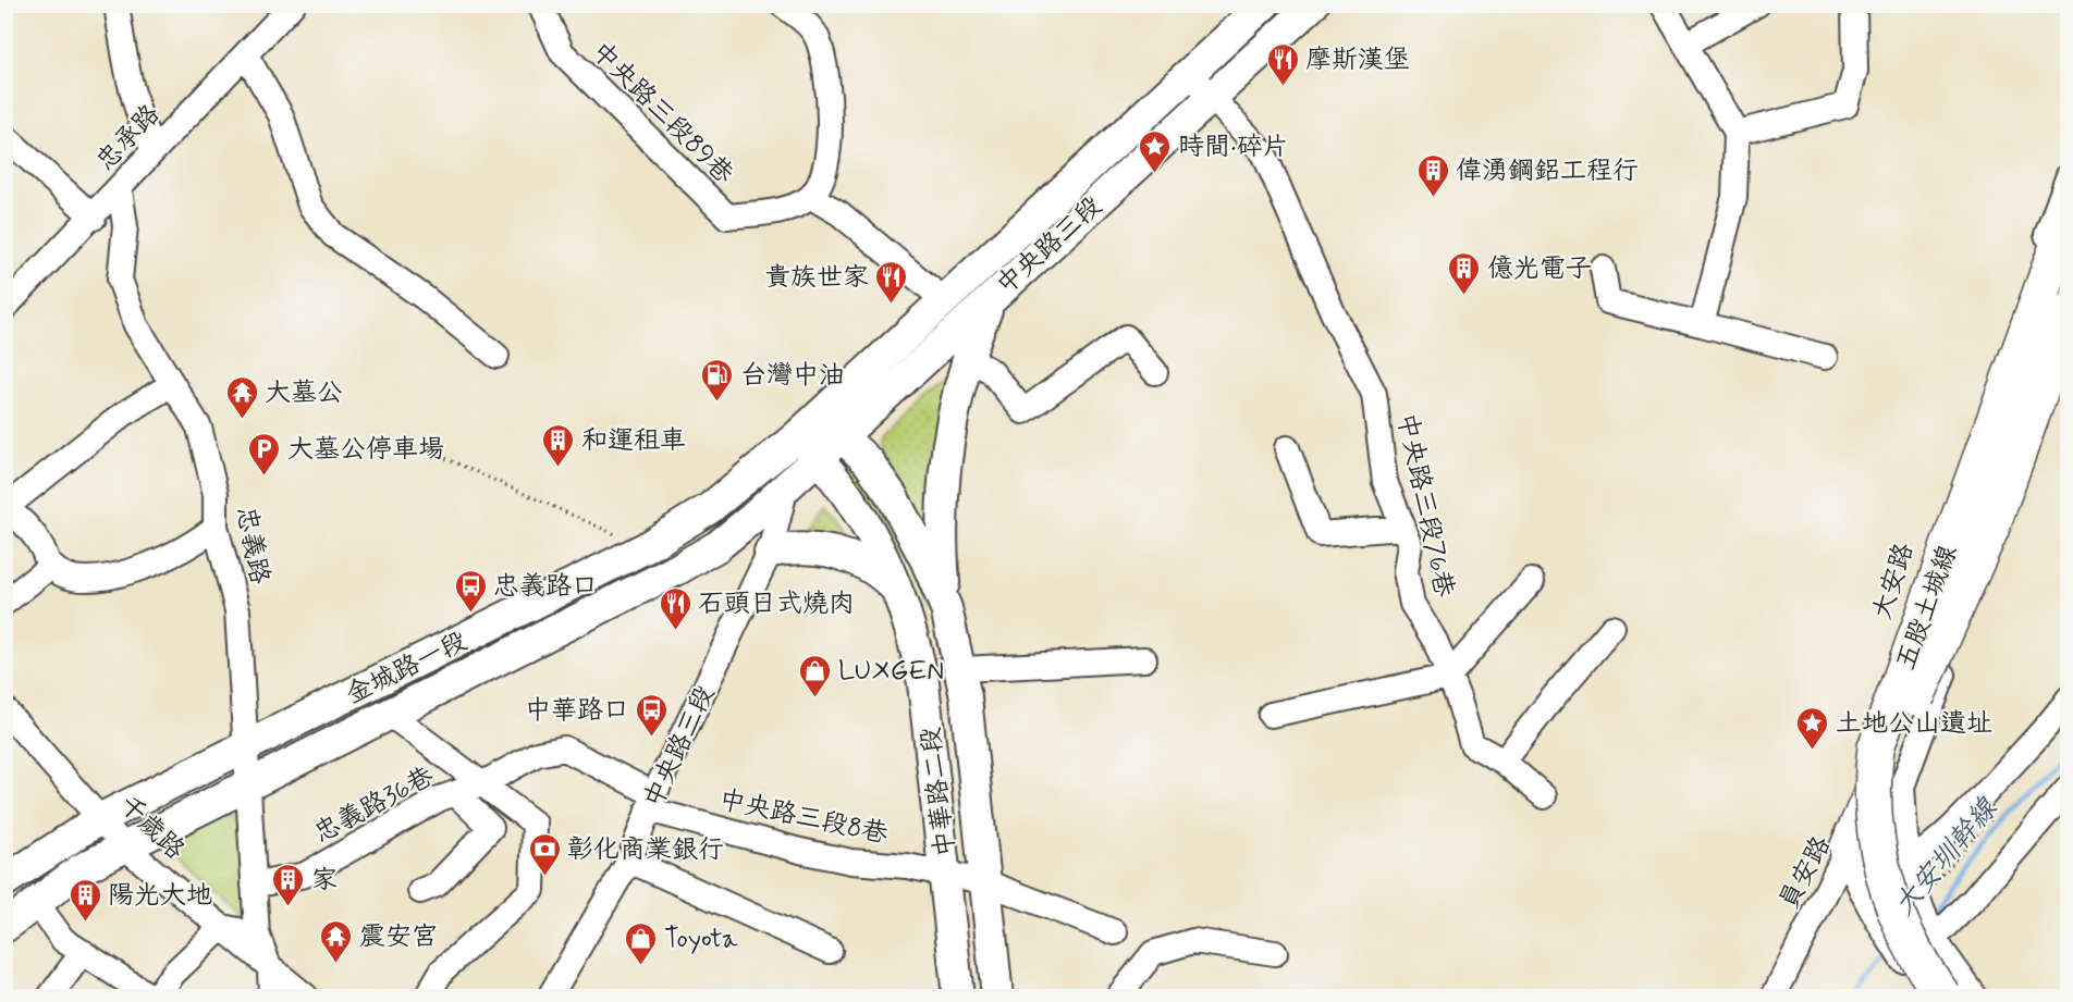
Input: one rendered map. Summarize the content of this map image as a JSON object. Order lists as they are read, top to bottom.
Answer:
{
  "streets": {
    "highway": ["五股土城線"],
    "main road": ["中央路三段", "金城路一段", "中華路二段"],
    "street": [
      "中央路三段89巷",
      "忠承路",
      "中央路三段76巷",
      "忠義路",
      "大安路",
      "忠義路36巷",
      "中央路三段8巷",
      "千歲路",
      "員安路"
    ]
  },
  "crossings": [
    ["忠承路", "忠義路"],
    ["中央路三段", "中央路三段76巷"],
    ["中央路三段", "金城路一段"],
    ["中央路三段", "中華路二段"],
    ["中央路三段", "忠義路36巷"],
    ["中央路三段", "中央路三段8巷"],
    ["忠義路", "金城路一段"],
    ["忠義路", "忠義路36巷"],
    ["忠義路", "千歲路"],
    ["大安路", "員安路"],
    ["金城路一段", "中華路二段"],
    ["金城路一段", "千歲路"],
    ["中華路二段", "中央路三段8巷"],
    ["忠義路36巷", "中央路三段8巷"]
  ],
  "water": ["大安圳幹線"],
  "places": {
    "restaurant": ["摩斯漢堡", "貴族世家", "石頭日式燒肉"],
    "place": ["時間·碎片", "土地公山遺址"],
    "building": [
      "偉湧鋼鋁工程行",
      "億光電子",
      "和運租車",
      "家",
      "陽光大地"
    ],
    "fuel station": ["台灣中油"],
    "temple": ["大墓公", "震安宮"],
    "parking": ["大墓公停車場"],
    "bus stop": ["忠義路口", "中華路口"],
    "shop": ["LUXGEN", "Toyota"],
    "bank": ["彰化商業銀行"]
  }
}
